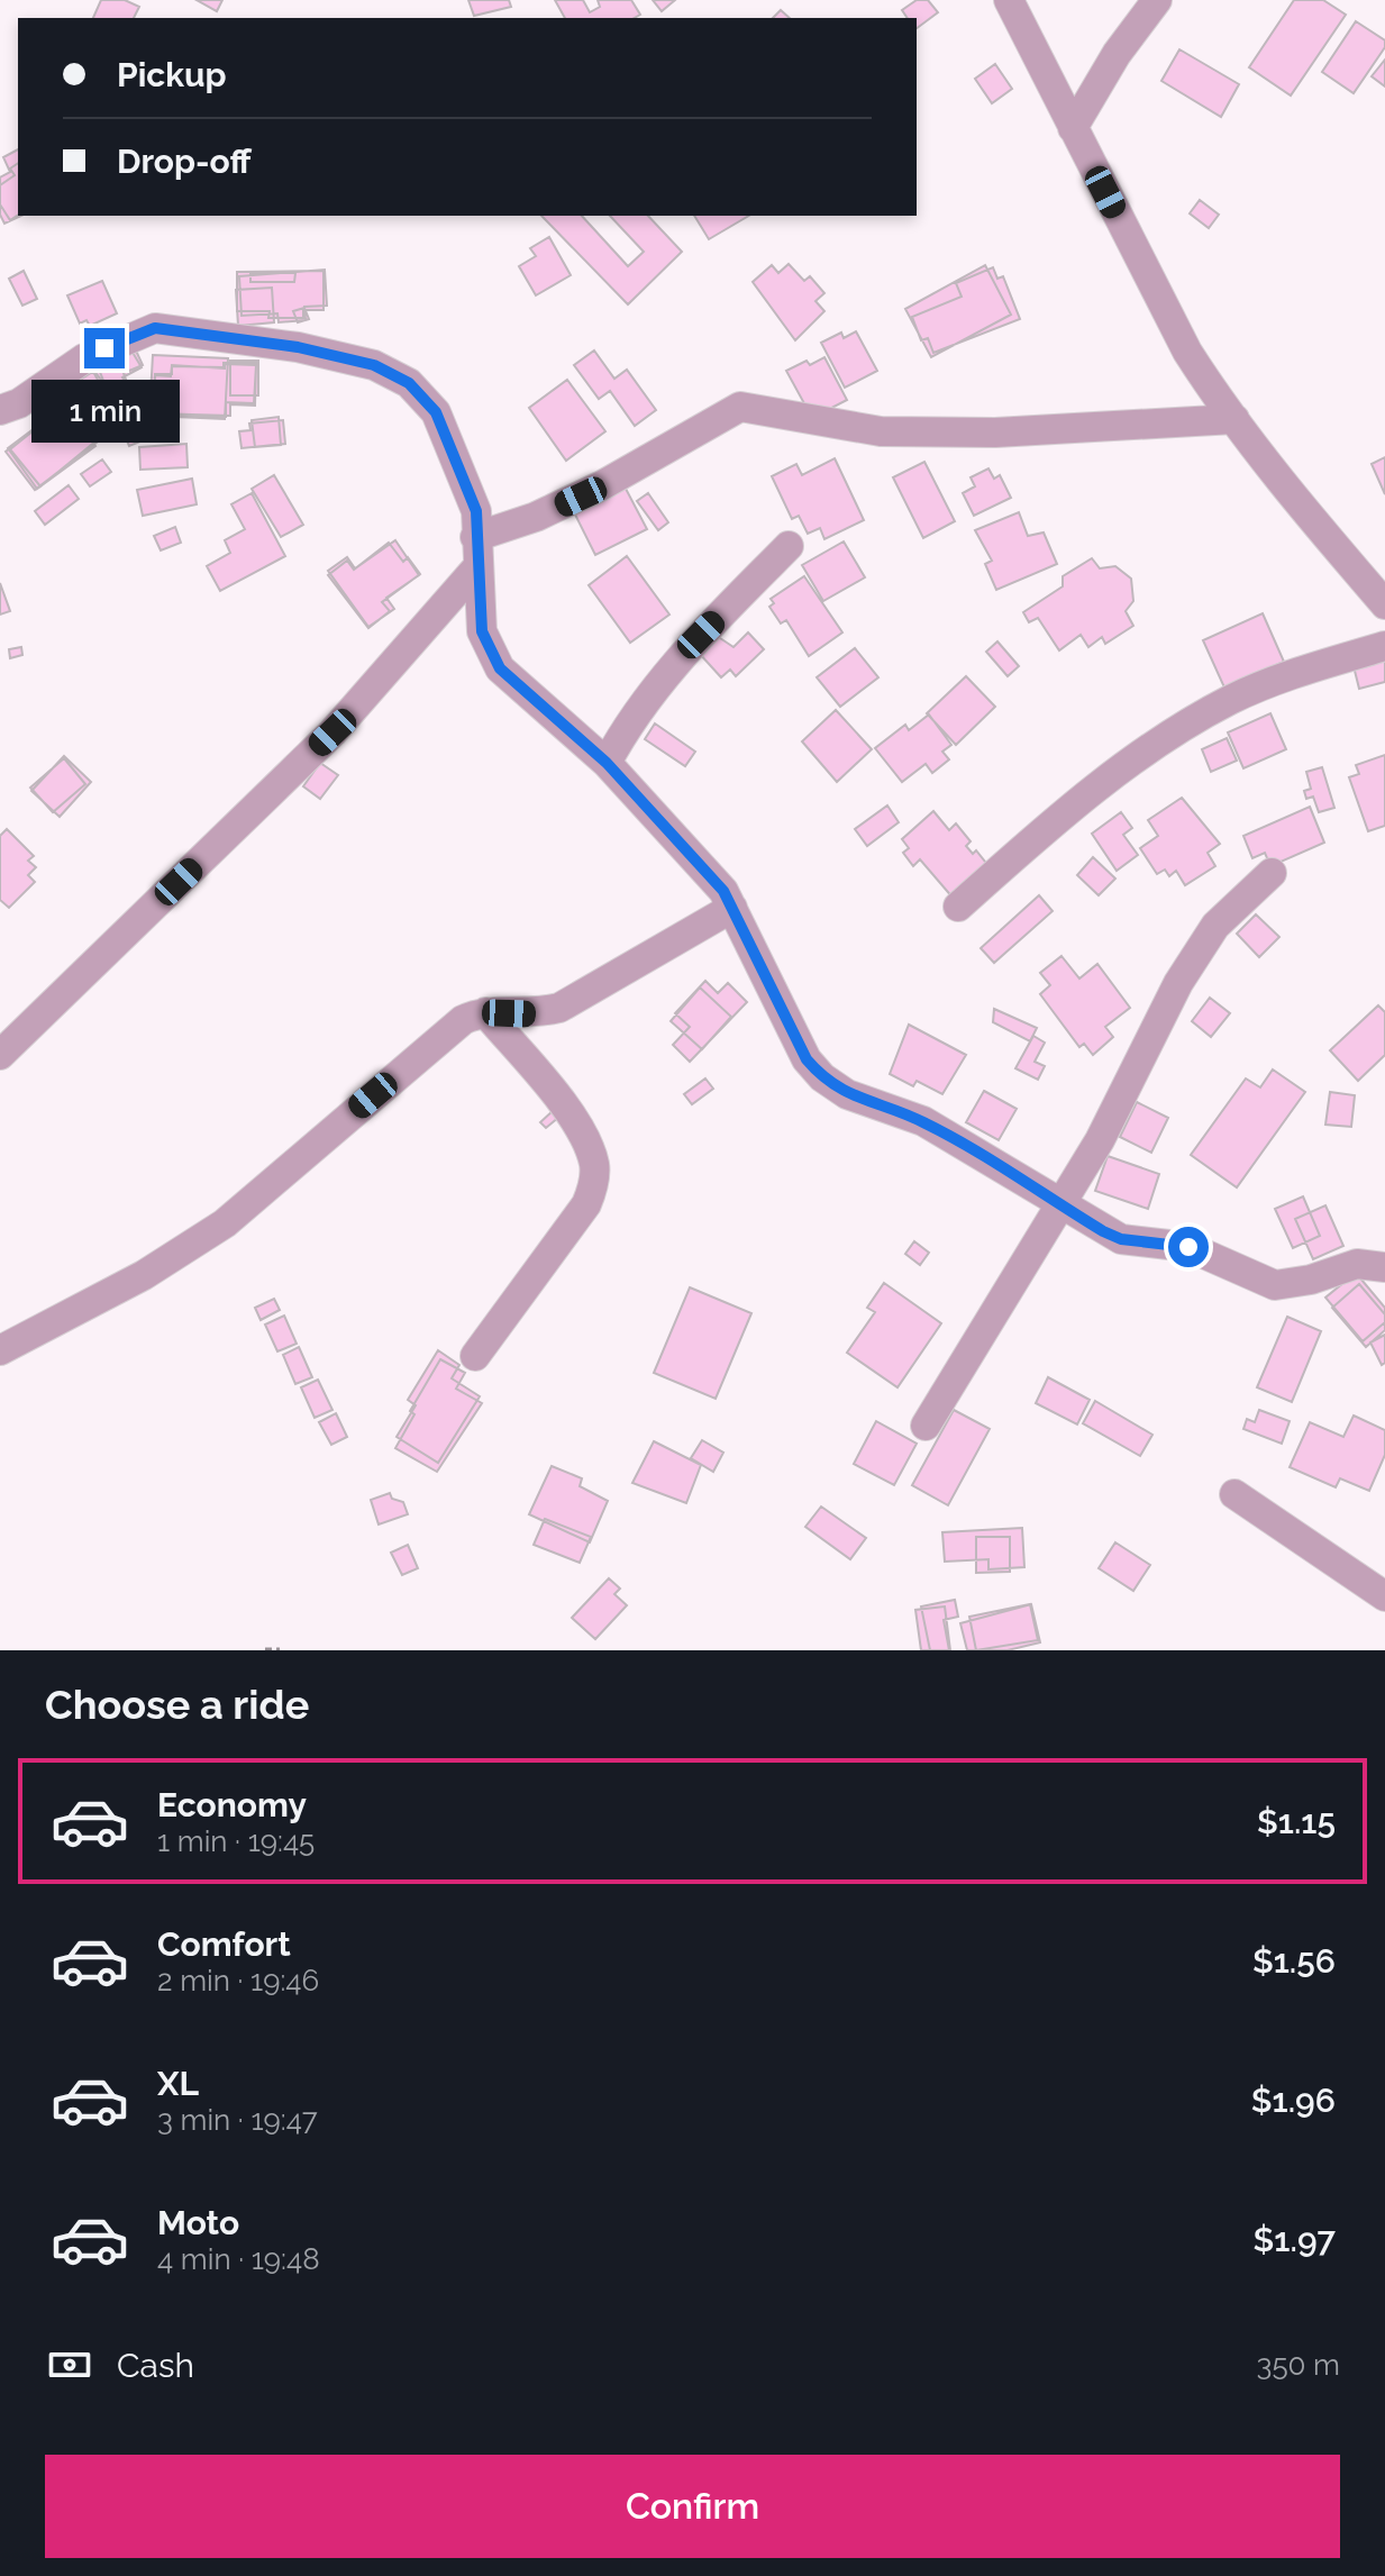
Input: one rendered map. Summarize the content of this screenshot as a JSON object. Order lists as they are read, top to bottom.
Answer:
{
  "page": {
    "banner": ["Pickup", "Drop-off"],
    "bubble": "1 min",
    "heading": "Choose a ride",
    "list": [
      {
        "name": "Economy",
        "note": "1 min · 19:45",
        "value": "$1.15"
      },
      {
        "name": "Comfort",
        "note": "2 min · 19:46",
        "value": "$1.56"
      },
      {
        "name": "XL",
        "note": "3 min · 19:47",
        "value": "$1.96"
      },
      {
        "name": "Moto",
        "note": "4 min · 19:48",
        "value": "$1.97"
      }
    ],
    "pay": ["Cash", "350 m"],
    "buttons": "Confirm"
  }
}
